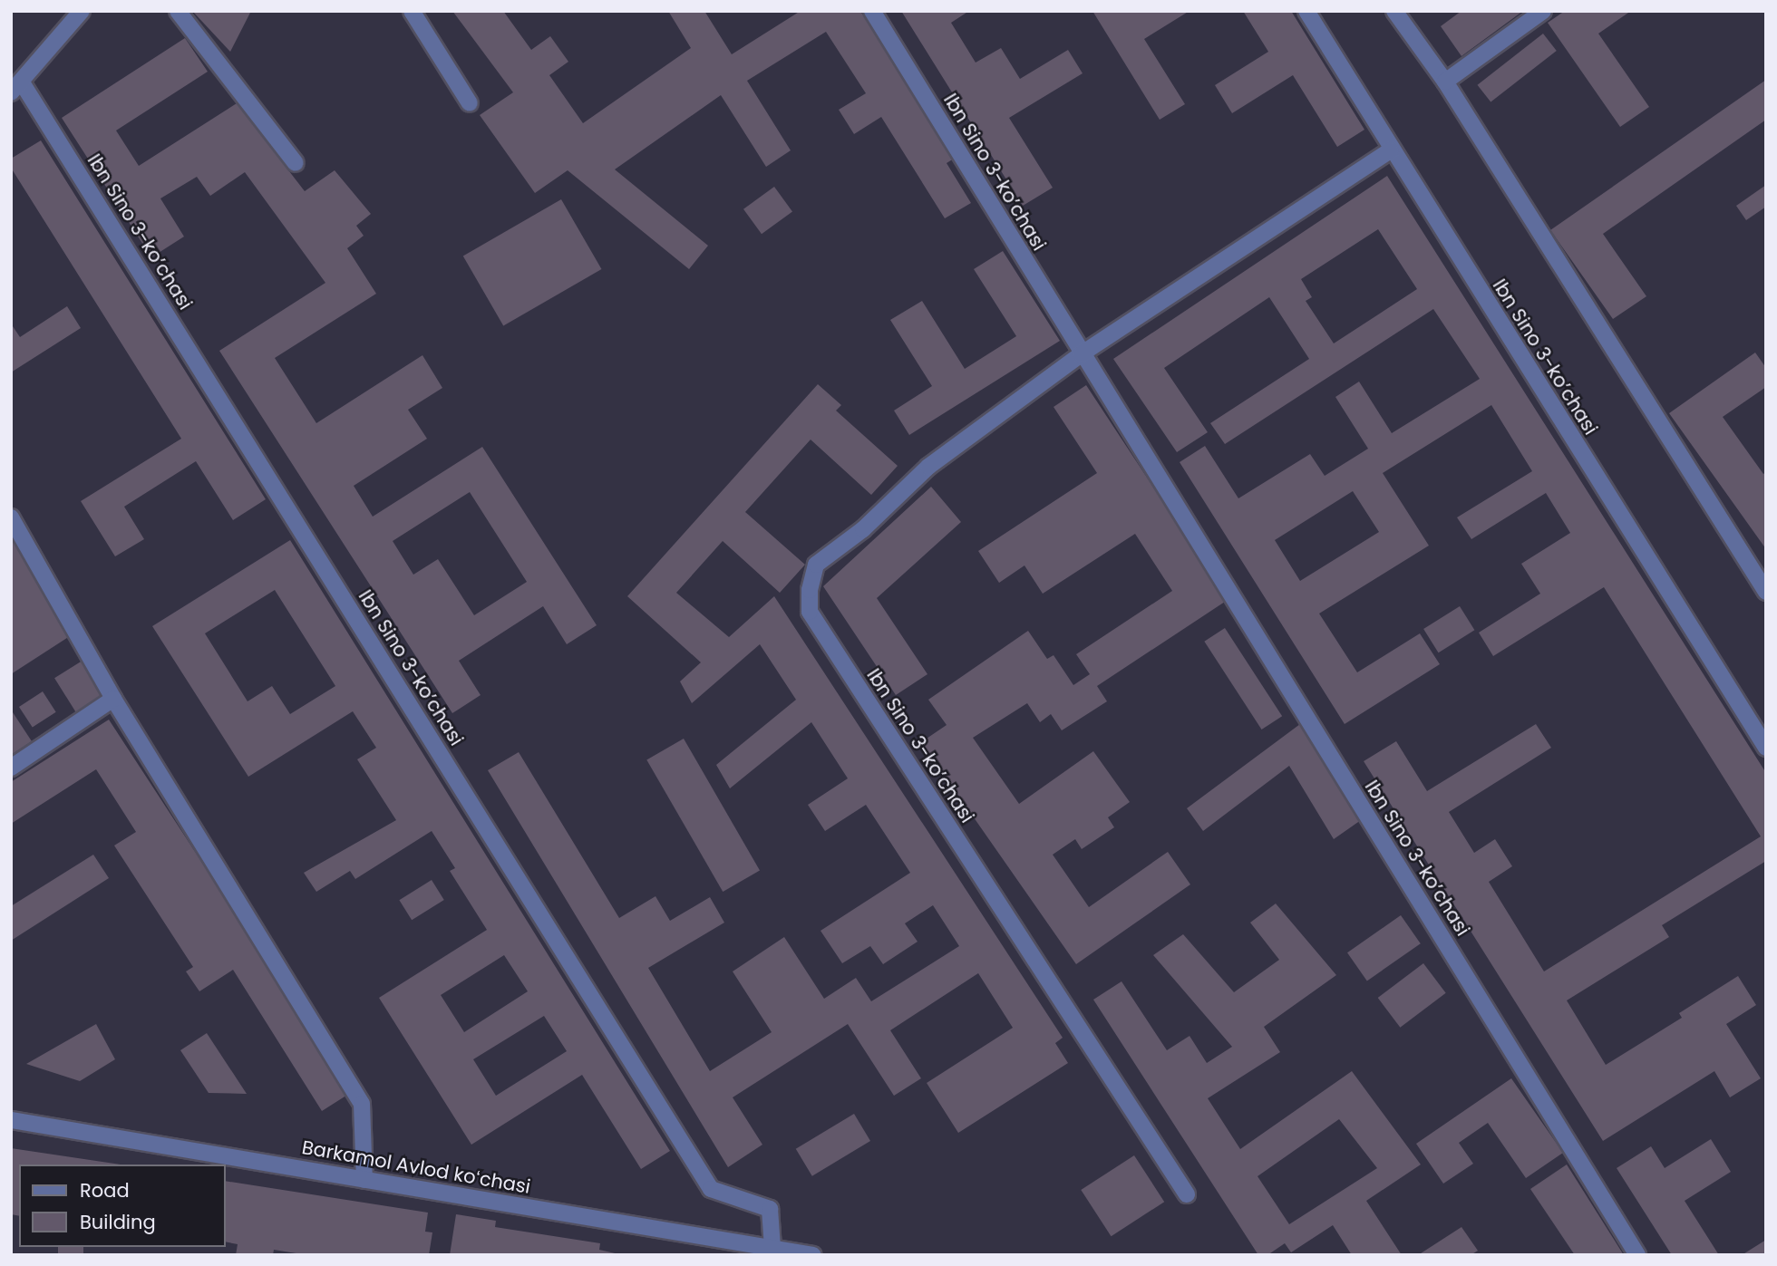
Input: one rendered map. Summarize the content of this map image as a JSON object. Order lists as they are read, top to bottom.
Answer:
{
  "streets": {
    "street": ["Ibn Sino 3-koʼchasi", "Barkamol Avlod koʻchasi"]
  },
  "crossings": [
    ["Ibn Sino 3-koʼchasi", "Barkamol Avlod koʻchasi"]
  ],
  "legend": ["Road", "Building"]
}
